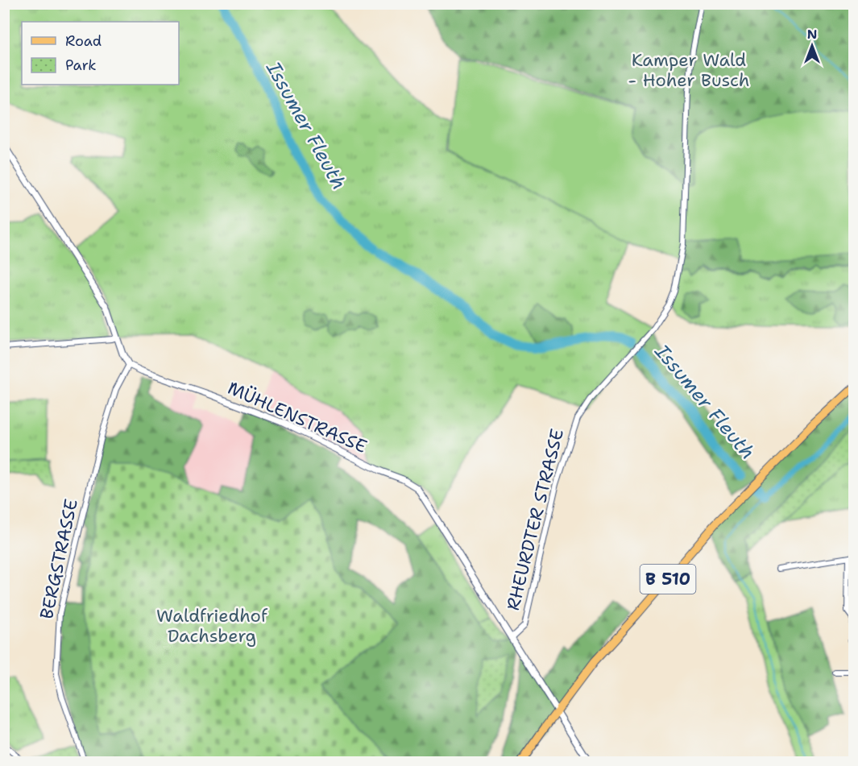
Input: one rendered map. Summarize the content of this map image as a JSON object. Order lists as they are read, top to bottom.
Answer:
{
  "streets": {
    "main road": ["B 510"],
    "street": ["MÜHLENSTRASSE", "RHEURDTER STRASSE", "BERGSTRASSE"]
  },
  "crossings": [
    ["MÜHLENSTRASSE", "RHEURDTER STRASSE"],
    ["MÜHLENSTRASSE", "BERGSTRASSE"],
    ["MÜHLENSTRASSE", "B 510"]
  ],
  "water": ["Issumer Fleuth"],
  "parks": ["Kamper Wald - Hoher Busch", "Waldfriedhof Dachsberg"],
  "legend": ["Road", "Park"],
  "north": "top"
}
